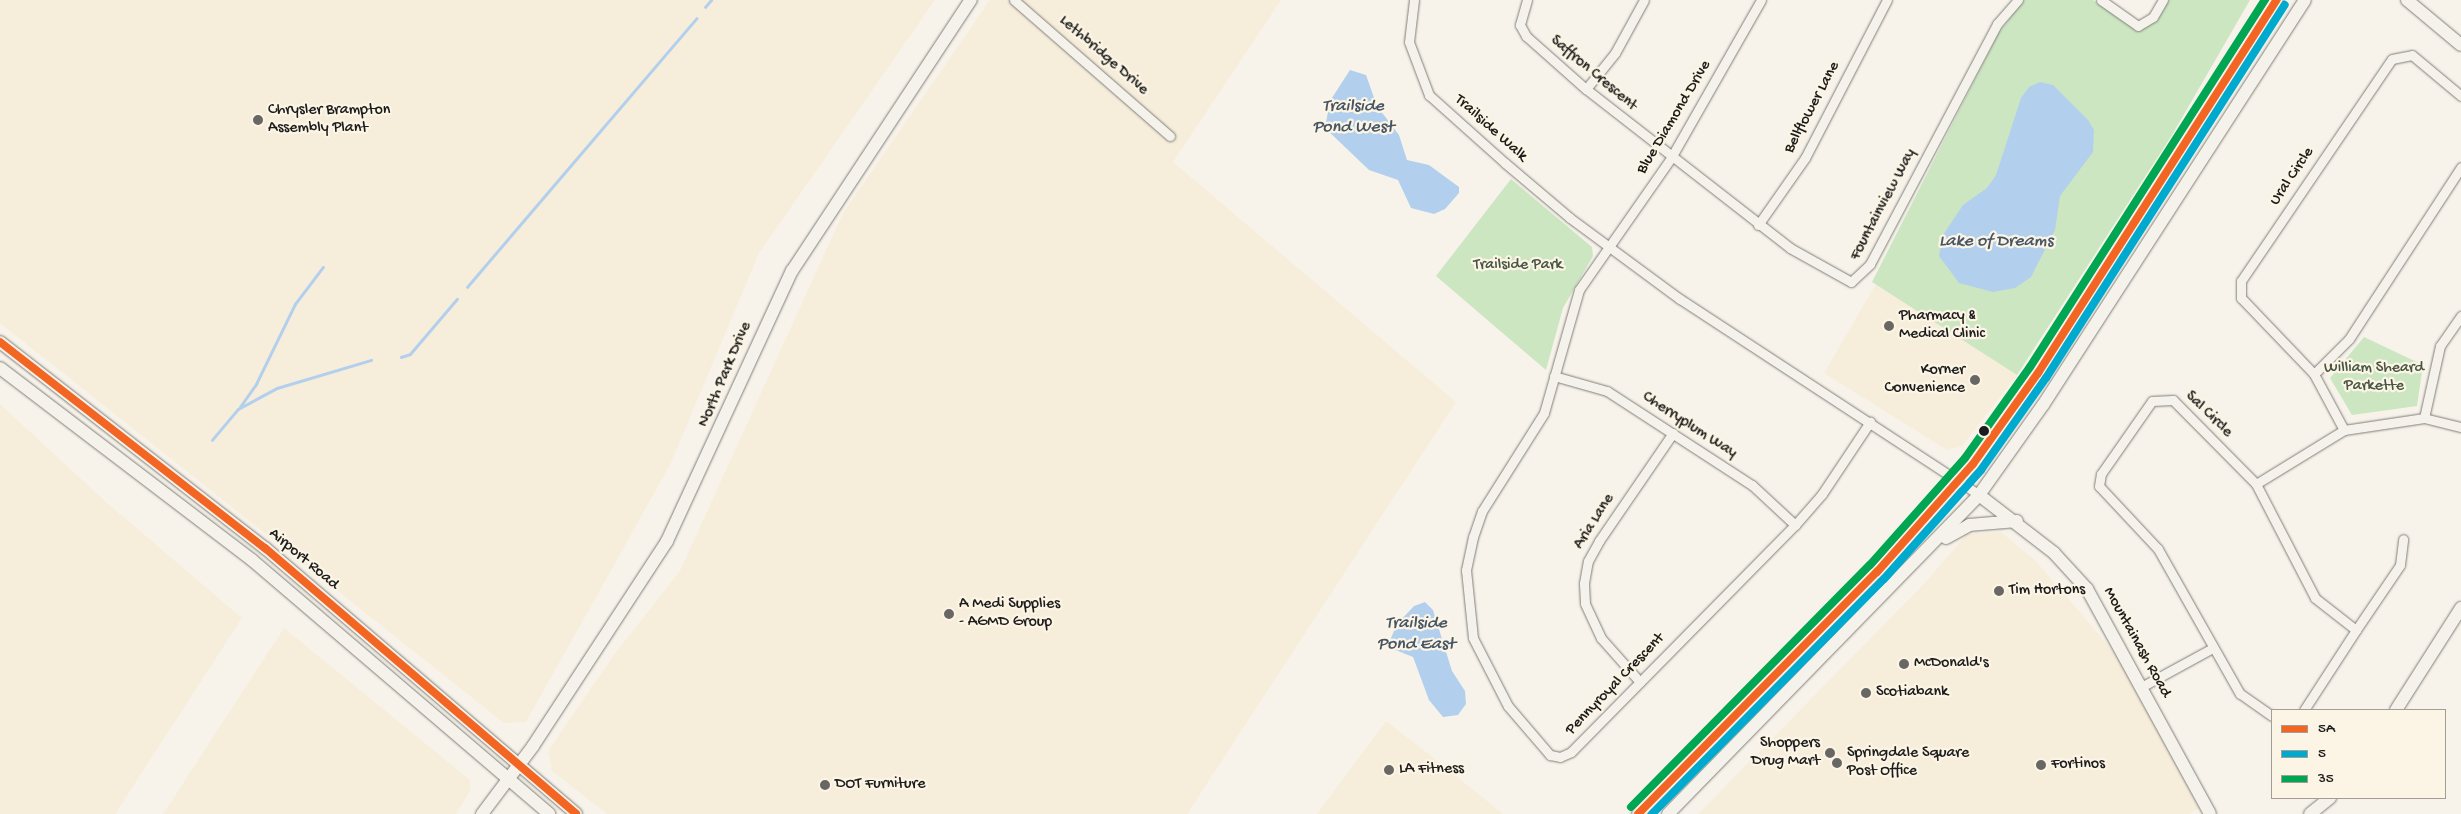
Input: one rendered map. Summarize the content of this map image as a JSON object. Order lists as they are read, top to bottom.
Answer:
{
  "streets": {
    "main road": ["North Park Drive", "Airport Road", "Mountainash Road"],
    "street": [
      "Lethbridge Drive",
      "Saffron Crescent",
      "Bellflower Lane",
      "Blue Diamond Drive",
      "Trailside Walk",
      "Ural Circle",
      "Fountainview Way",
      "Sal Circle",
      "Cherryplum Way",
      "Aria Lane",
      "Pennyroyal Crescent"
    ]
  },
  "crossings": [
    ["Saffron Crescent", "Blue Diamond Drive"],
    ["Saffron Crescent", "Fountainview Way"],
    ["Bellflower Lane", "Fountainview Way"],
    ["Blue Diamond Drive", "Trailside Walk"],
    ["Blue Diamond Drive", "Fountainview Way"],
    ["Blue Diamond Drive", "Pennyroyal Crescent"],
    ["Trailside Walk", "Mountainash Road"],
    ["Trailside Walk", "Pennyroyal Crescent"],
    ["North Park Drive", "Airport Road"],
    ["Cherryplum Way", "Aria Lane"],
    ["Cherryplum Way", "Pennyroyal Crescent"],
    ["Aria Lane", "Pennyroyal Crescent"]
  ],
  "water": ["Trailside Pond West", "Lake of Dreams", "Trailside Pond East"],
  "parks": ["Trailside Park", "William Sheard Parkette"],
  "places": [
    "Chrysler Brampton Assembly Plant",
    "Pharmacy & Medical Clinic",
    "Korner Convenience",
    "Tim Hortons",
    "A Medi Supplies - AGMD Group",
    "McDonald's",
    "Scotiabank",
    "Shoppers Drug Mart",
    "Springdale Square Post Office",
    "Fortinos",
    "LA Fitness",
    "DOT Furniture"
  ],
  "lines": ["transit line 5A", "transit line 35", "transit line 5"],
  "legend": ["5A", "5", "35"]
}
